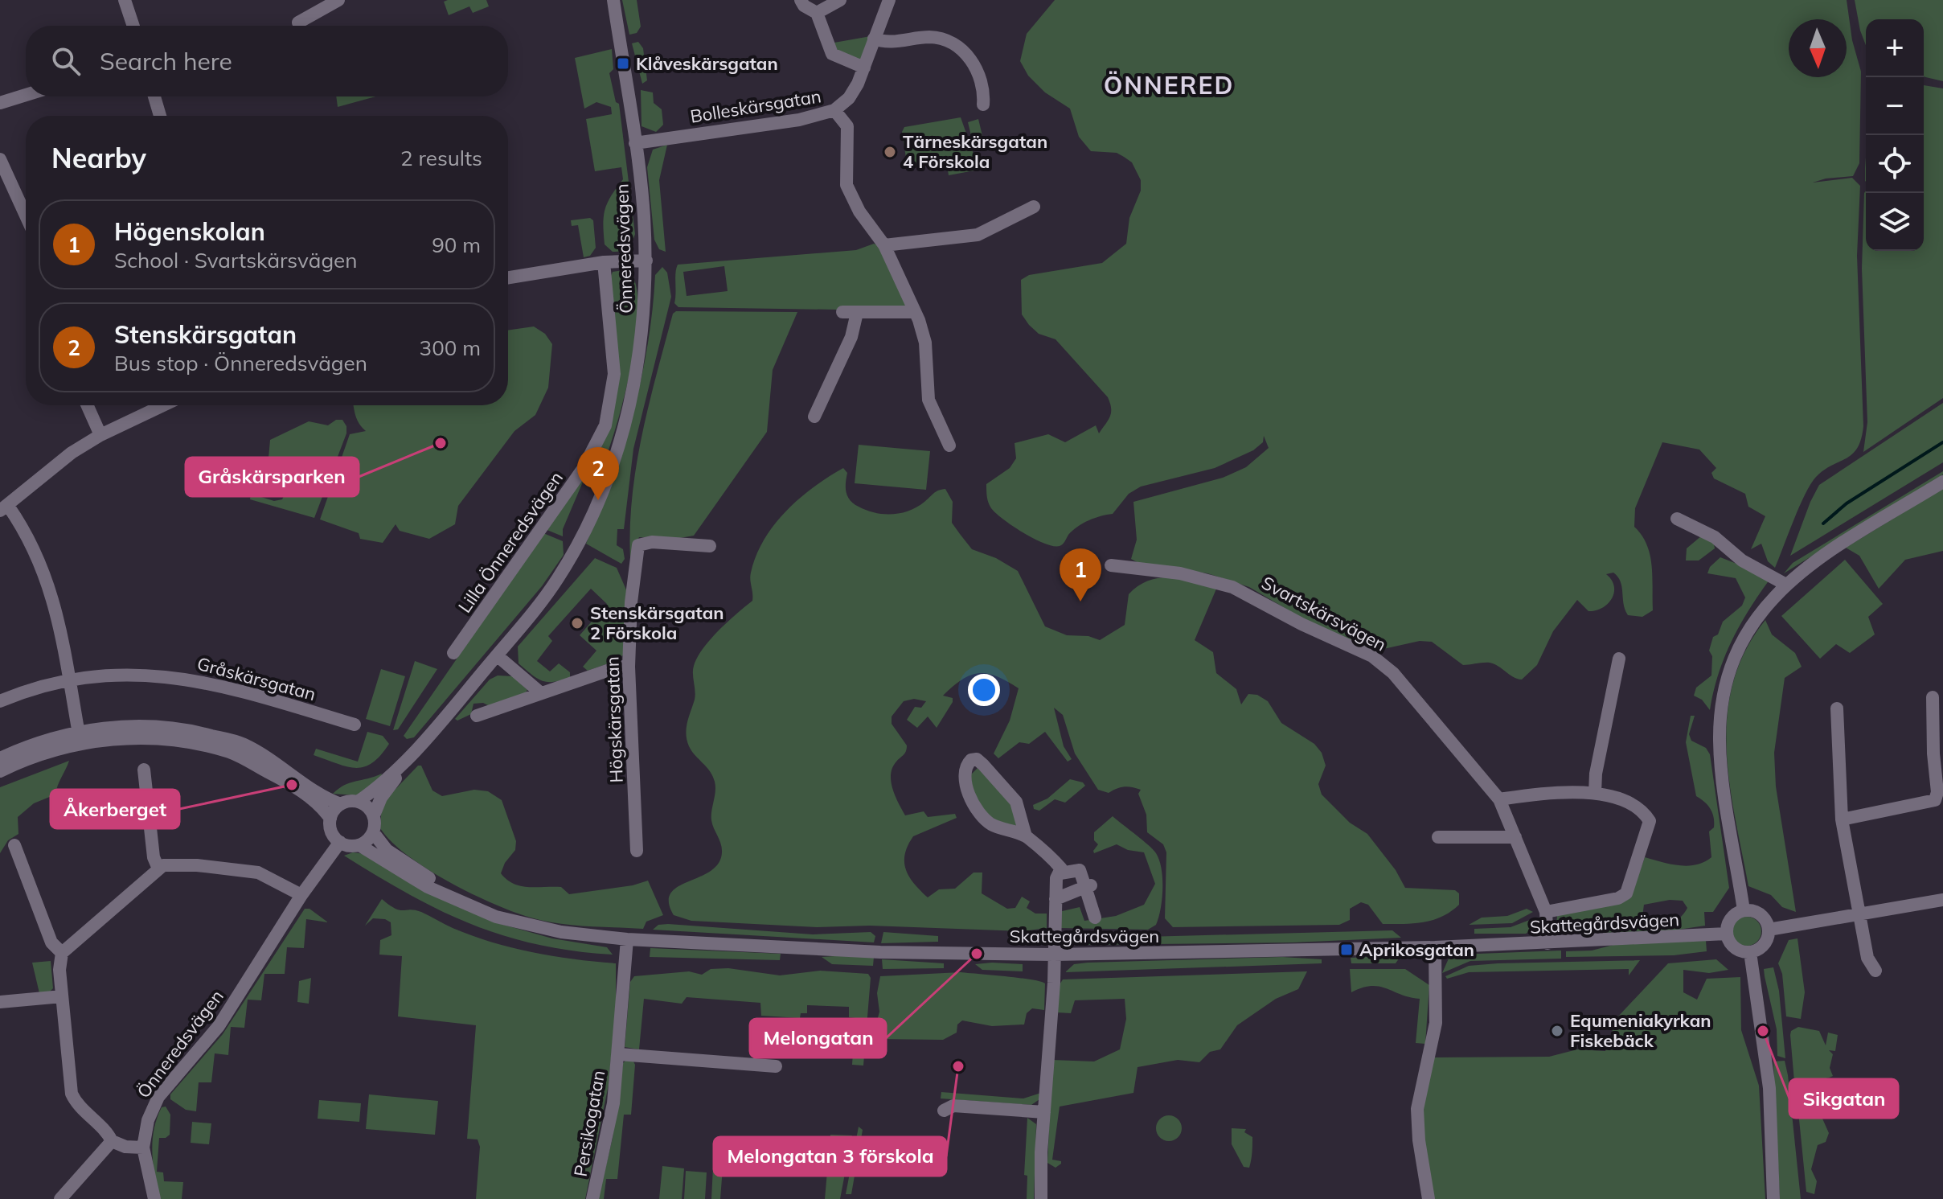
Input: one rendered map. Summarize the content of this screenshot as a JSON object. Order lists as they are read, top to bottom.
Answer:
{
  "streets": {
    "street": [
      "Bolleskärsgatan",
      "Önneredsvägen",
      "Lilla Önneredsvägen",
      "Svartskärsvägen",
      "Gråskärsgatan",
      "Högskärsgatan",
      "Skattegårdsvägen",
      "Persikogatan"
    ]
  },
  "crossings": [
    ["Bolleskärsgatan", "Önneredsvägen"],
    ["Önneredsvägen", "Skattegårdsvägen"],
    ["Svartskärsvägen", "Skattegårdsvägen"],
    ["Skattegårdsvägen", "Persikogatan"]
  ],
  "districts": ["ÖNNERED"],
  "places": {
    "transit": ["Klåveskärsgatan", "Aprikosgatan"],
    "other": [
      "Tärneskärsgatan 4 Förskola",
      "Gråskärsparken",
      "Stenskärsgatan 2 Förskola",
      "Åkerberget",
      "Melongatan",
      "Equmeniakyrkan Fiskebäck",
      "Sikgatan",
      "Melongatan 3 förskola"
    ]
  },
  "north": "bottom",
  "page": {
    "map_buttons": ["+", "−"],
    "search": "Search here",
    "heading": ["Nearby", "2 results"],
    "list": [
      {
        "mark": "1",
        "name": "Högenskolan",
        "note": "School · Svartskärsvägen",
        "value": "90 m"
      },
      {
        "mark": "2",
        "name": "Stenskärsgatan",
        "note": "Bus stop · Önneredsvägen",
        "value": "300 m"
      }
    ],
    "pins": ["2", "1"]
  }
}
